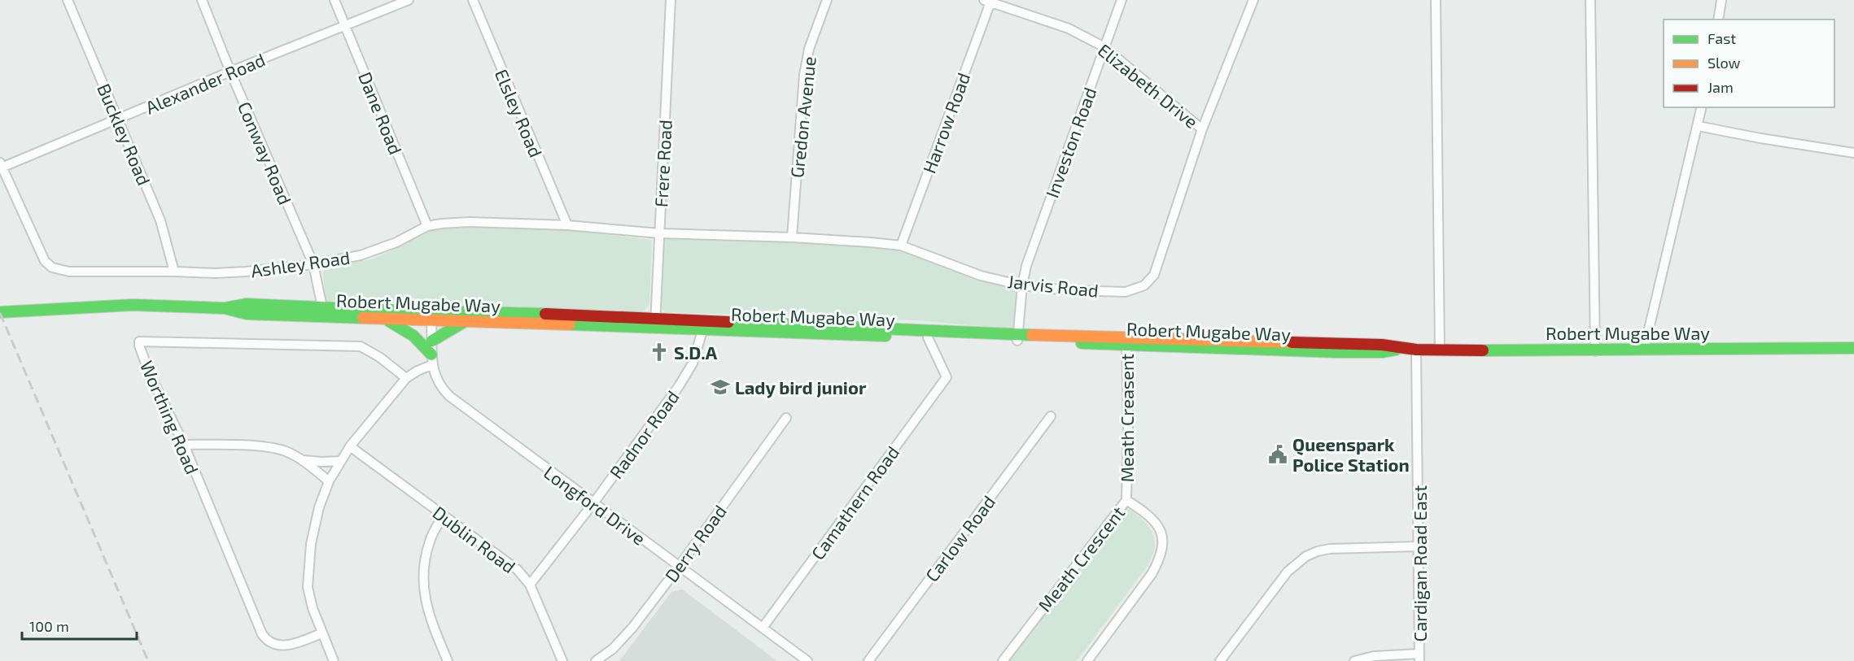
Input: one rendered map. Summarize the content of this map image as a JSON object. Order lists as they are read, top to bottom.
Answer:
{
  "streets": {
    "main road": ["Robert Mugabe Way"],
    "street": [
      "Alexander Road",
      "Elizabeth Drive",
      "Dane Road",
      "Elsley Road",
      "Gredon Avenue",
      "Harrow Road",
      "Buckley Road",
      "Investon Road",
      "Conway Road",
      "Frere Road",
      "Ashley Road",
      "Jarvis Road",
      "Worthing Road",
      "Meath Creasent",
      "Radnor Road",
      "Camathern Road",
      "Longford Drive",
      "Carlow Road",
      "Dublin Road",
      "Derry Road",
      "Meath Crescent",
      "Cardigan Road East"
    ]
  },
  "crossings": [
    ["Alexander Road", "Dane Road"],
    ["Alexander Road", "Buckley Road"],
    ["Alexander Road", "Conway Road"],
    ["Alexander Road", "Ashley Road"],
    ["Elizabeth Drive", "Harrow Road"],
    ["Elizabeth Drive", "Investon Road"],
    ["Elizabeth Drive", "Jarvis Road"],
    ["Dane Road", "Ashley Road"],
    ["Elsley Road", "Ashley Road"],
    ["Gredon Avenue", "Jarvis Road"],
    ["Harrow Road", "Jarvis Road"],
    ["Buckley Road", "Ashley Road"],
    ["Investon Road", "Jarvis Road"],
    ["Investon Road", "Robert Mugabe Way"],
    ["Conway Road", "Ashley Road"],
    ["Conway Road", "Robert Mugabe Way"],
    ["Frere Road", "Ashley Road"],
    ["Frere Road", "Jarvis Road"],
    ["Frere Road", "Robert Mugabe Way"],
    ["Ashley Road", "Jarvis Road"],
    ["Robert Mugabe Way", "Meath Creasent"],
    ["Robert Mugabe Way", "Radnor Road"],
    ["Robert Mugabe Way", "Camathern Road"],
    ["Robert Mugabe Way", "Longford Drive"],
    ["Robert Mugabe Way", "Cardigan Road East"],
    ["Meath Creasent", "Meath Crescent"],
    ["Radnor Road", "Longford Drive"],
    ["Radnor Road", "Dublin Road"],
    ["Camathern Road", "Longford Drive"],
    ["Longford Drive", "Derry Road"]
  ],
  "places": {
    "church": ["S.D.A"],
    "school or university": ["Lady bird junior"],
    "public building": ["Queenspark Police Station"]
  },
  "legend": ["Fast", "Slow", "Jam"],
  "scale_bar": "100 m"
}
